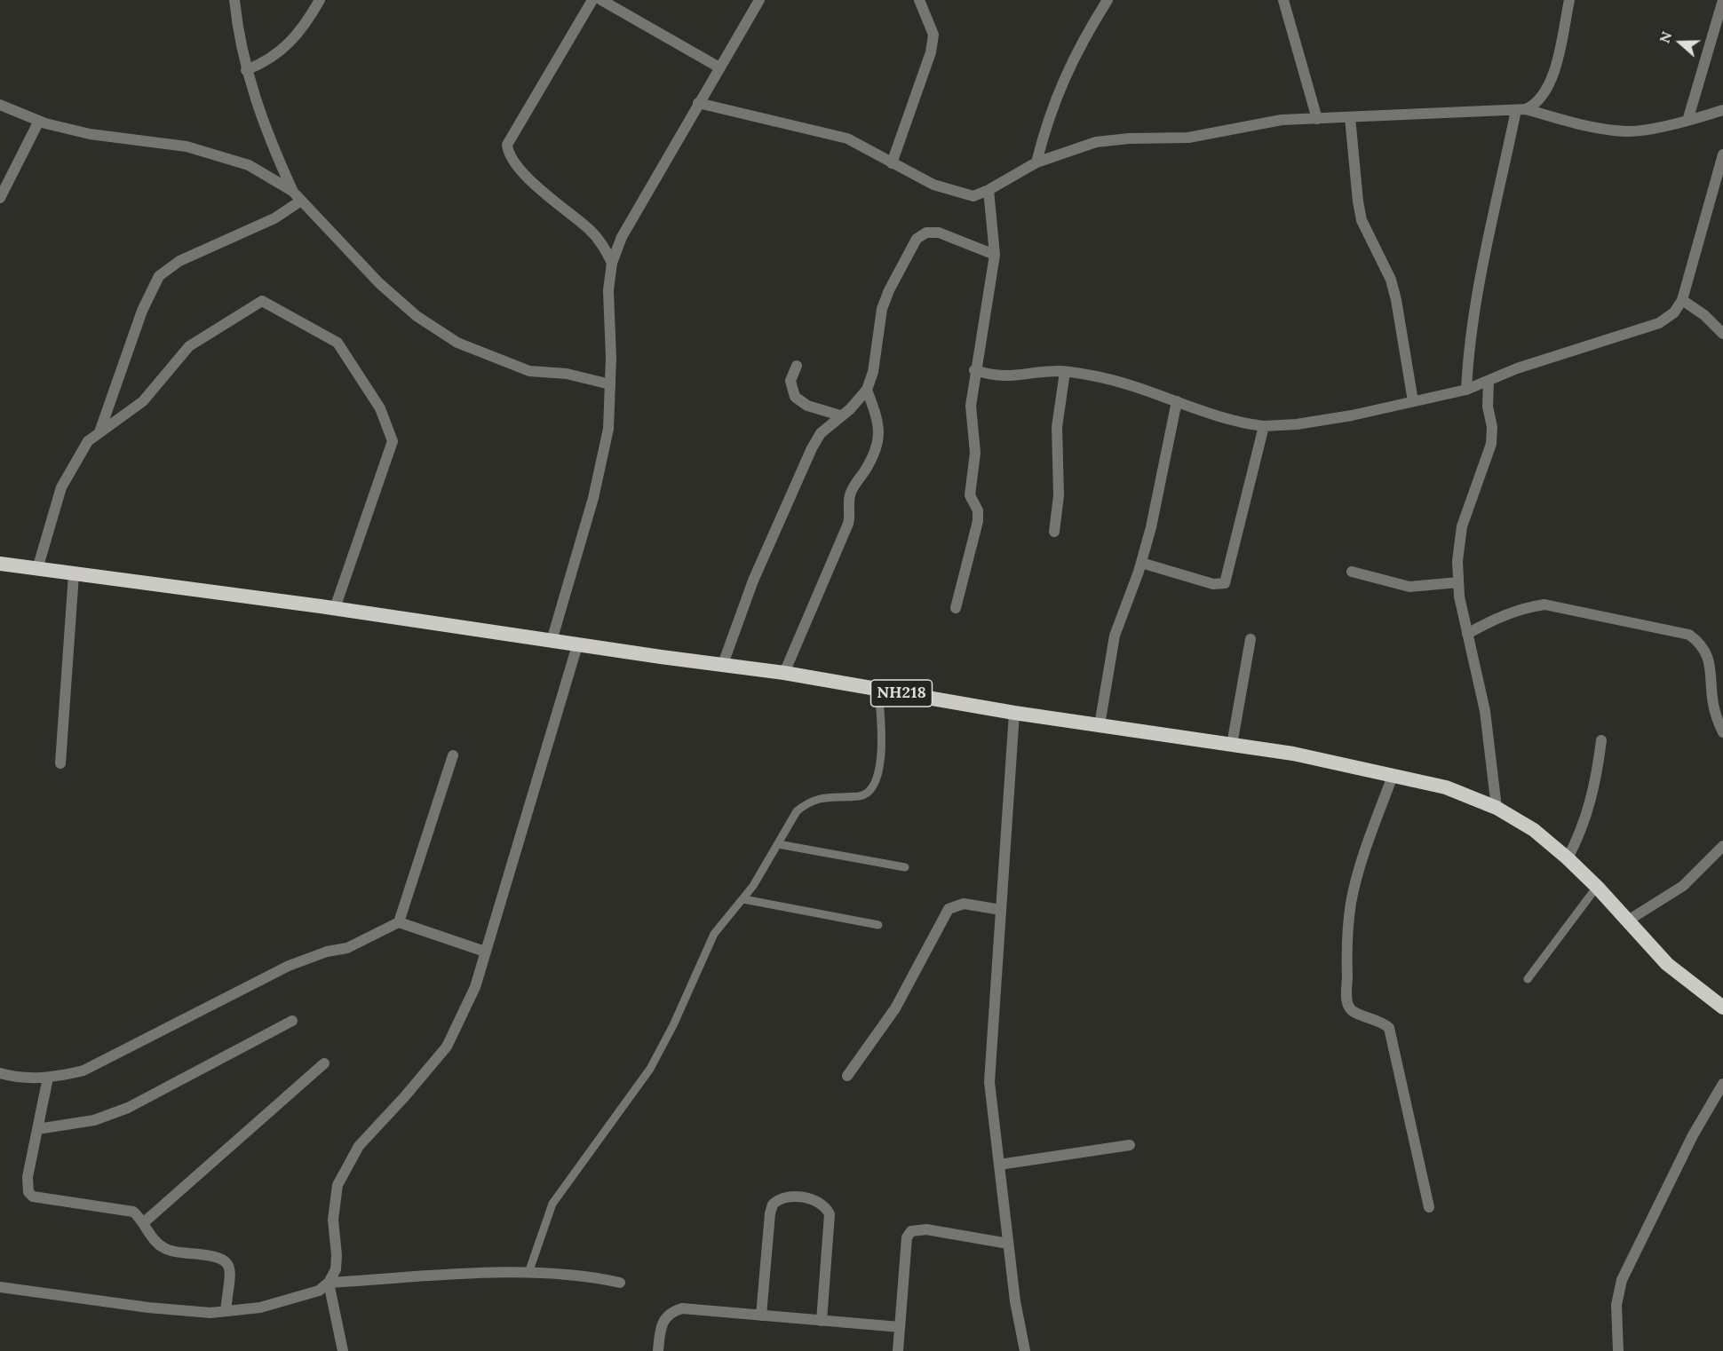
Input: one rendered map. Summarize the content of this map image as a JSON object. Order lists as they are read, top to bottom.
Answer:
{
  "streets": {
    "highway": ["NH218"]
  },
  "north": "left"
}
